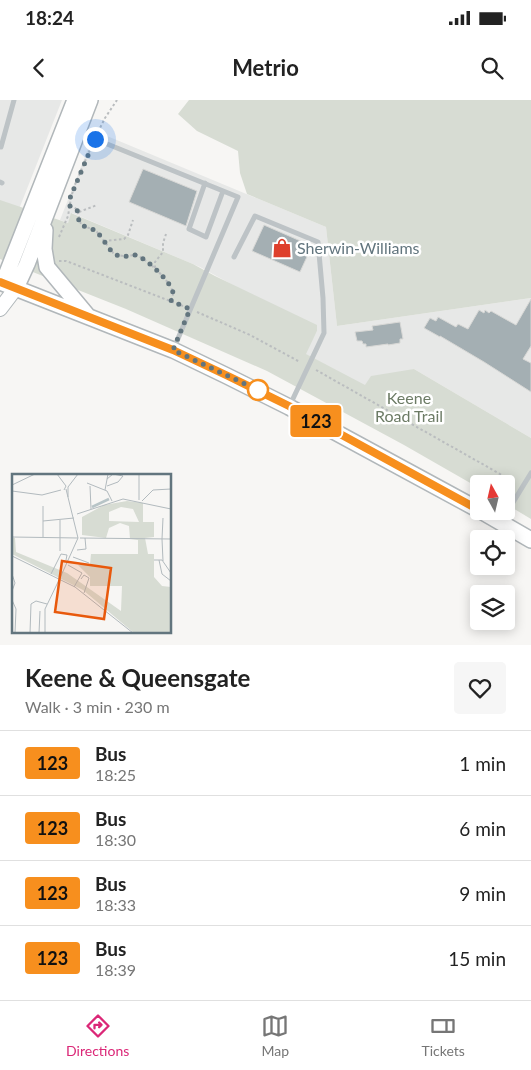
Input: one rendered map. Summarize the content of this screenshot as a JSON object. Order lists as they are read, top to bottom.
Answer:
{
  "parks": ["Keene Road Trail"],
  "places": {
    "shop": ["Sherwin-Williams"]
  },
  "lines": ["bus line 123"],
  "north": "top",
  "page": {
    "status": "18:24",
    "header": "Metrio",
    "on_map": "123",
    "heading": ["Keene & Queensgate", "Walk · 3 min · 230 m"],
    "list": [
      {
        "mark": "123",
        "name": "Bus",
        "note": "18:25",
        "value": "1 min"
      },
      {
        "mark": "123",
        "name": "Bus",
        "note": "18:30",
        "value": "6 min"
      },
      {
        "mark": "123",
        "name": "Bus",
        "note": "18:33",
        "value": "9 min"
      },
      {
        "mark": "123",
        "name": "Bus",
        "note": "18:39",
        "value": "15 min"
      }
    ],
    "tabs": ["Directions", "Map", "Tickets"]
  }
}
